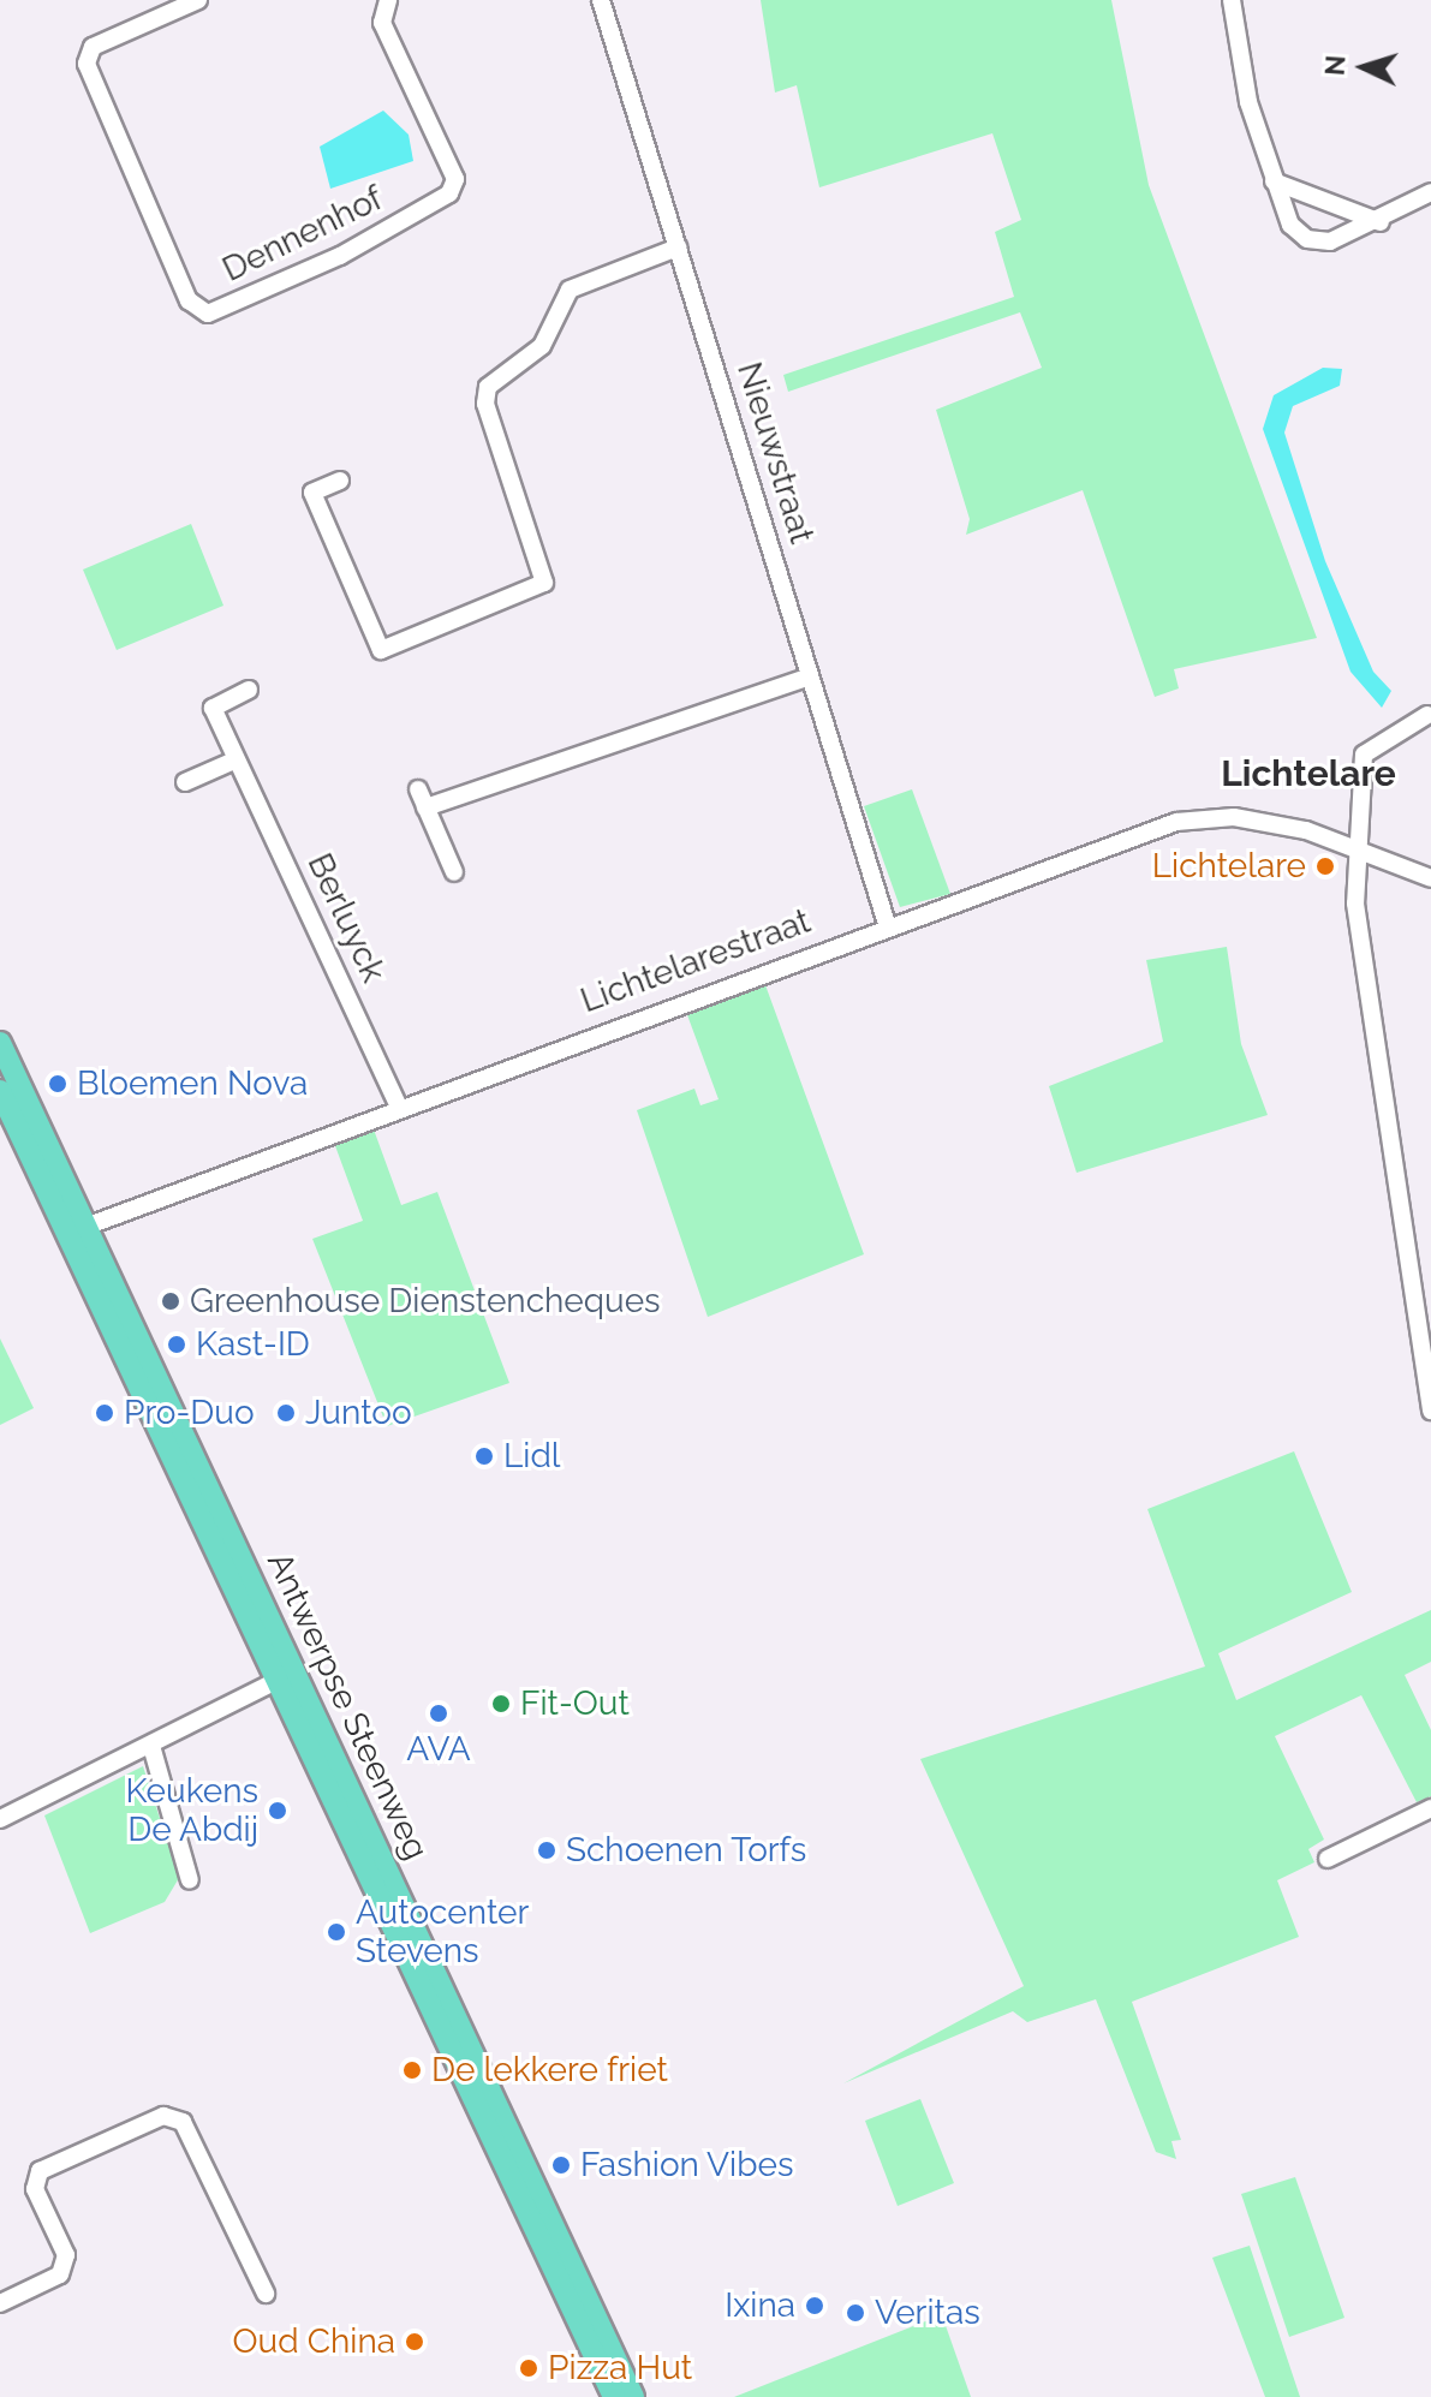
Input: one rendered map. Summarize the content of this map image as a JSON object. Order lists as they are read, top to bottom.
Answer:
{
  "streets": {
    "main road": ["Antwerpse Steenweg"],
    "street": [
      "Dennenhof",
      "Nieuwstraat",
      "Berluyck",
      "Lichtelarestraat"
    ]
  },
  "crossings": [
    ["Nieuwstraat", "Lichtelarestraat"],
    ["Berluyck", "Lichtelarestraat"],
    ["Lichtelarestraat", "Antwerpse Steenweg"]
  ],
  "districts": ["Lichtelare"],
  "places": [
    "Lichtelare",
    "Bloemen Nova",
    "Greenhouse Dienstencheques",
    "Kast-ID",
    "Pro-Duo",
    "Juntoo",
    "Lidl",
    "Fit-Out",
    "AVA",
    "Keukens De Abdij",
    "Schoenen Torfs",
    "Autocenter Stevens",
    "De lekkere friet",
    "Fashion Vibes",
    "Ixina",
    "Veritas",
    "Oud China",
    "Pizza Hut"
  ],
  "north": "left"
}
